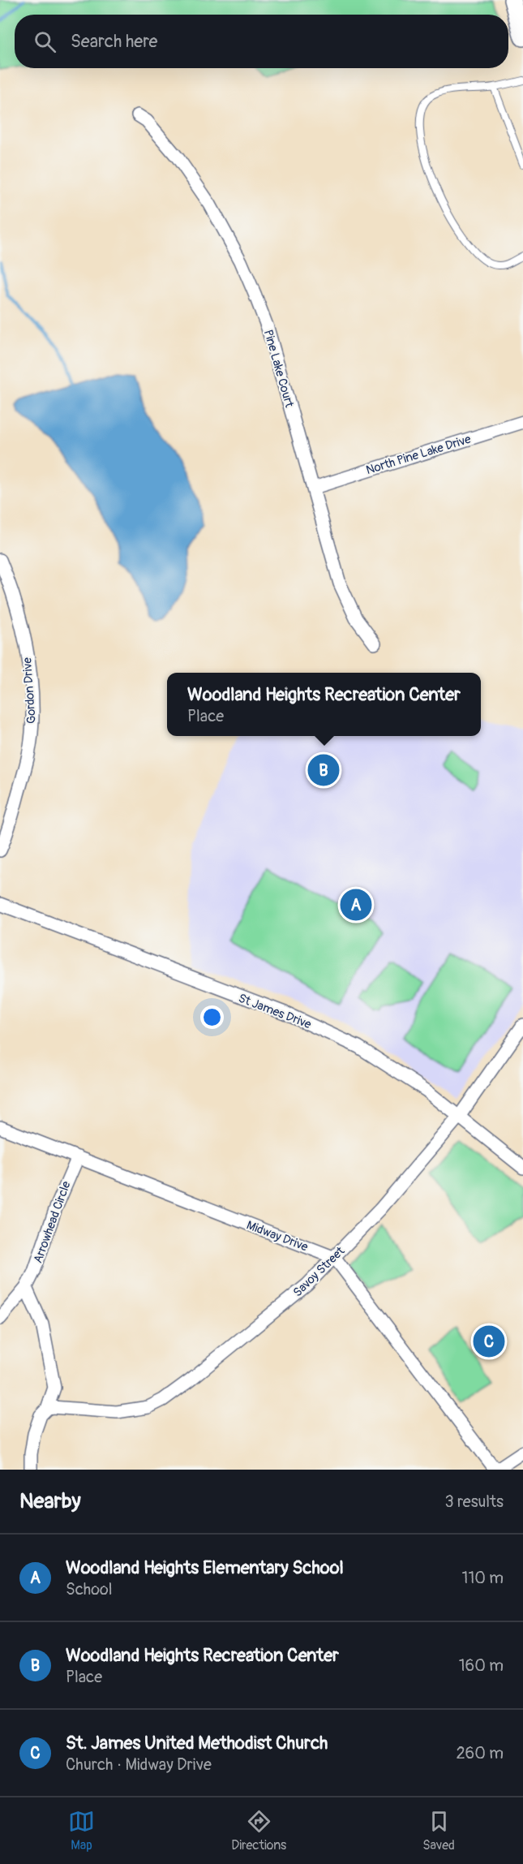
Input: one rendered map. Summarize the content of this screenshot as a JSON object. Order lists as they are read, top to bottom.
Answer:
{
  "streets": {
    "street": [
      "Pine Lake Court",
      "North Pine Lake Drive",
      "Gordon Drive",
      "St James Drive",
      "Arrowhead Circle",
      "Midway Drive",
      "Savoy Street"
    ]
  },
  "crossings": [
    ["Pine Lake Court", "North Pine Lake Drive"],
    ["St James Drive", "Savoy Street"],
    ["Arrowhead Circle", "Midway Drive"],
    ["Midway Drive", "Savoy Street"]
  ],
  "page": {
    "search": "Search here",
    "popup": ["Woodland Heights Recreation Center", "Place"],
    "pins": ["B", "A", "C"],
    "heading": ["Nearby", "3 results"],
    "list": [
      {
        "mark": "A",
        "name": "Woodland Heights Elementary School",
        "note": "School",
        "value": "110 m"
      },
      {
        "mark": "B",
        "name": "Woodland Heights Recreation Center",
        "note": "Place",
        "value": "160 m"
      },
      {
        "mark": "C",
        "name": "St. James United Methodist Church",
        "note": "Church · Midway Drive",
        "value": "260 m"
      }
    ],
    "nav": ["Map", "Directions", "Saved"]
  }
}
